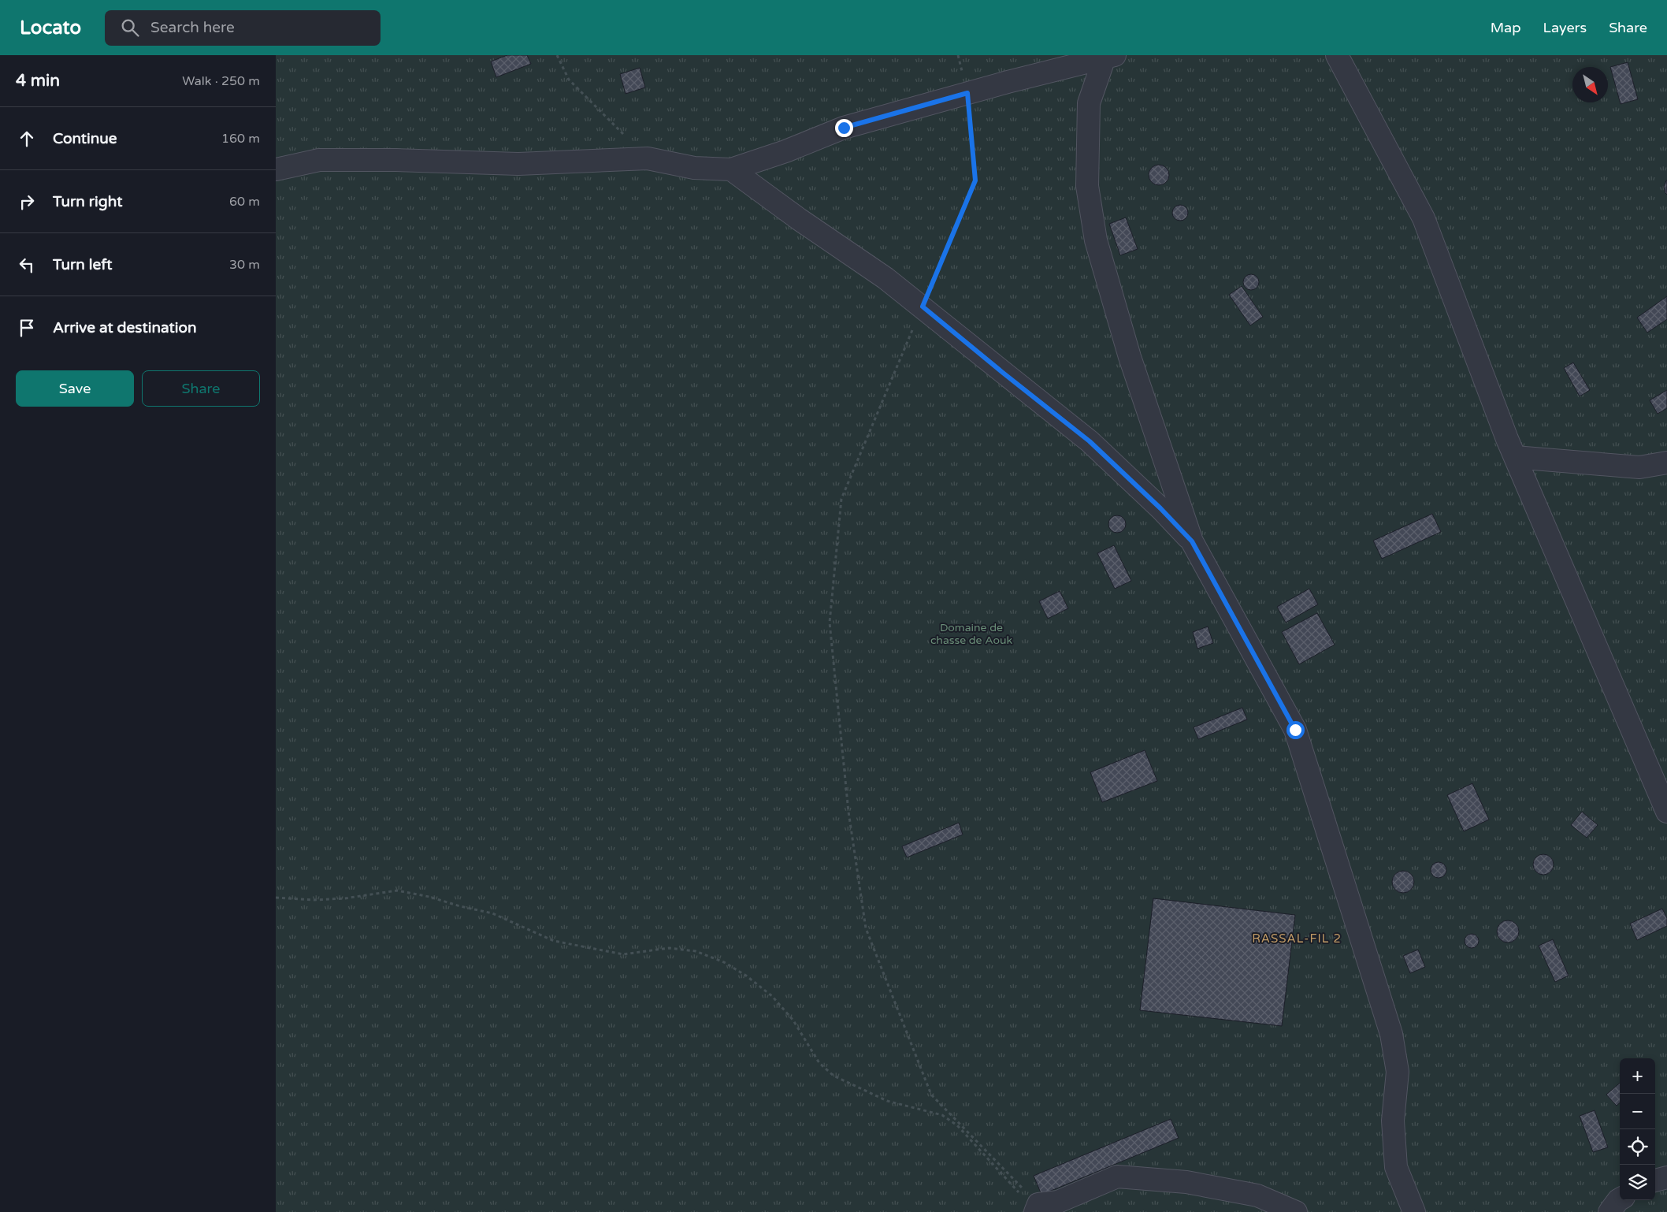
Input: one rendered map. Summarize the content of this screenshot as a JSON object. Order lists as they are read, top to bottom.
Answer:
{
  "districts": ["RASSAL-FIL 2"],
  "parks": ["Domaine de chasse de Aouk"],
  "north": "bottom right",
  "page": {
    "header": "Locato",
    "search": "Search here",
    "nav": ["Map", "Layers", "Share"],
    "heading": ["4 min", "Walk · 250 m"],
    "list": [
      ["Continue", "160 m"],
      ["Turn right", "60 m"],
      ["Turn left", "30 m"],
      "Arrive at destination"
    ],
    "buttons": ["Save", "Share"],
    "map_buttons": ["+", "−"]
  }
}
